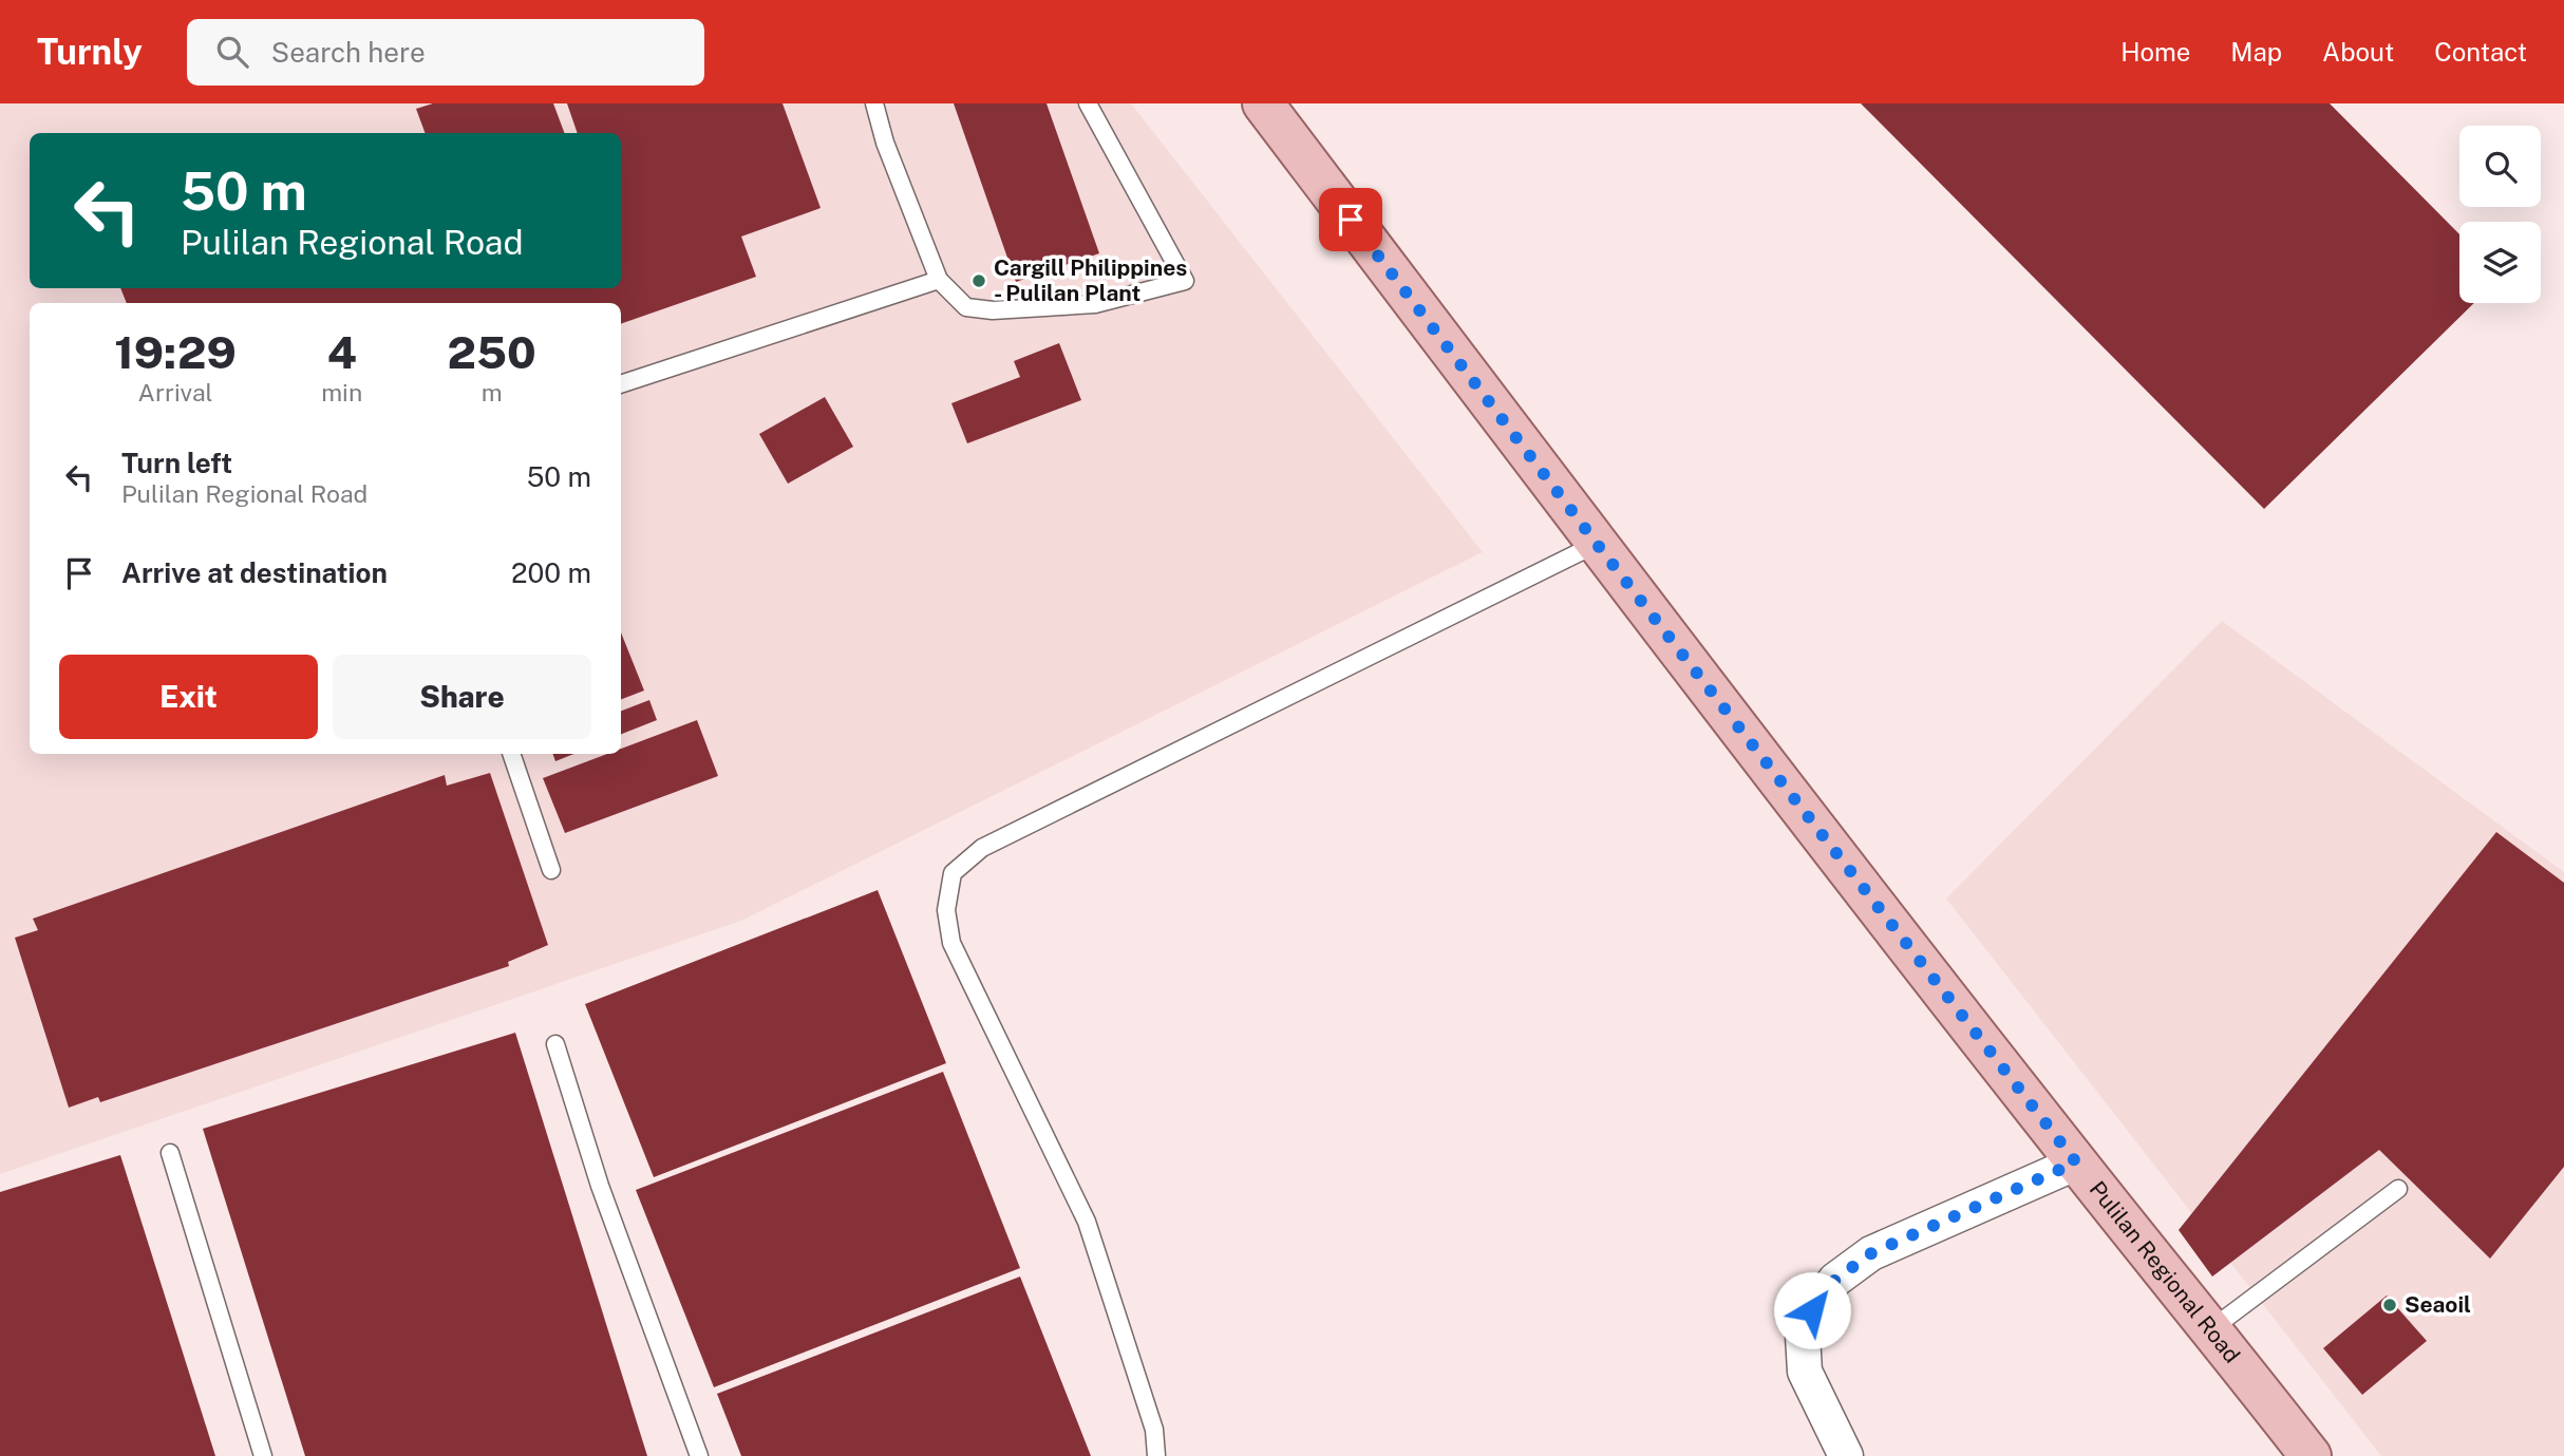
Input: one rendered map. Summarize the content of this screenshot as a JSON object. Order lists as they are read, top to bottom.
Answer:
{
  "streets": {
    "main road": ["Pulilan Regional Road"]
  },
  "places": ["Cargill Philippines - Pulilan Plant", "Seaoil"],
  "page": {
    "header": "Turnly",
    "search": "Search here",
    "nav": [
      "Home",
      "Map",
      "About",
      "Contact"
    ],
    "turn": ["50 m", "Pulilan Regional Road"],
    "eta": [
      "19:29",
      "Arrival",
      "4",
      "min",
      "250",
      "m"
    ],
    "list": [
      {
        "name": "Turn left",
        "note": "Pulilan Regional Road",
        "value": "50 m"
      },
      {
        "name": "Arrive at destination",
        "value": "200 m"
      }
    ],
    "buttons": ["Exit", "Share"]
  }
}
